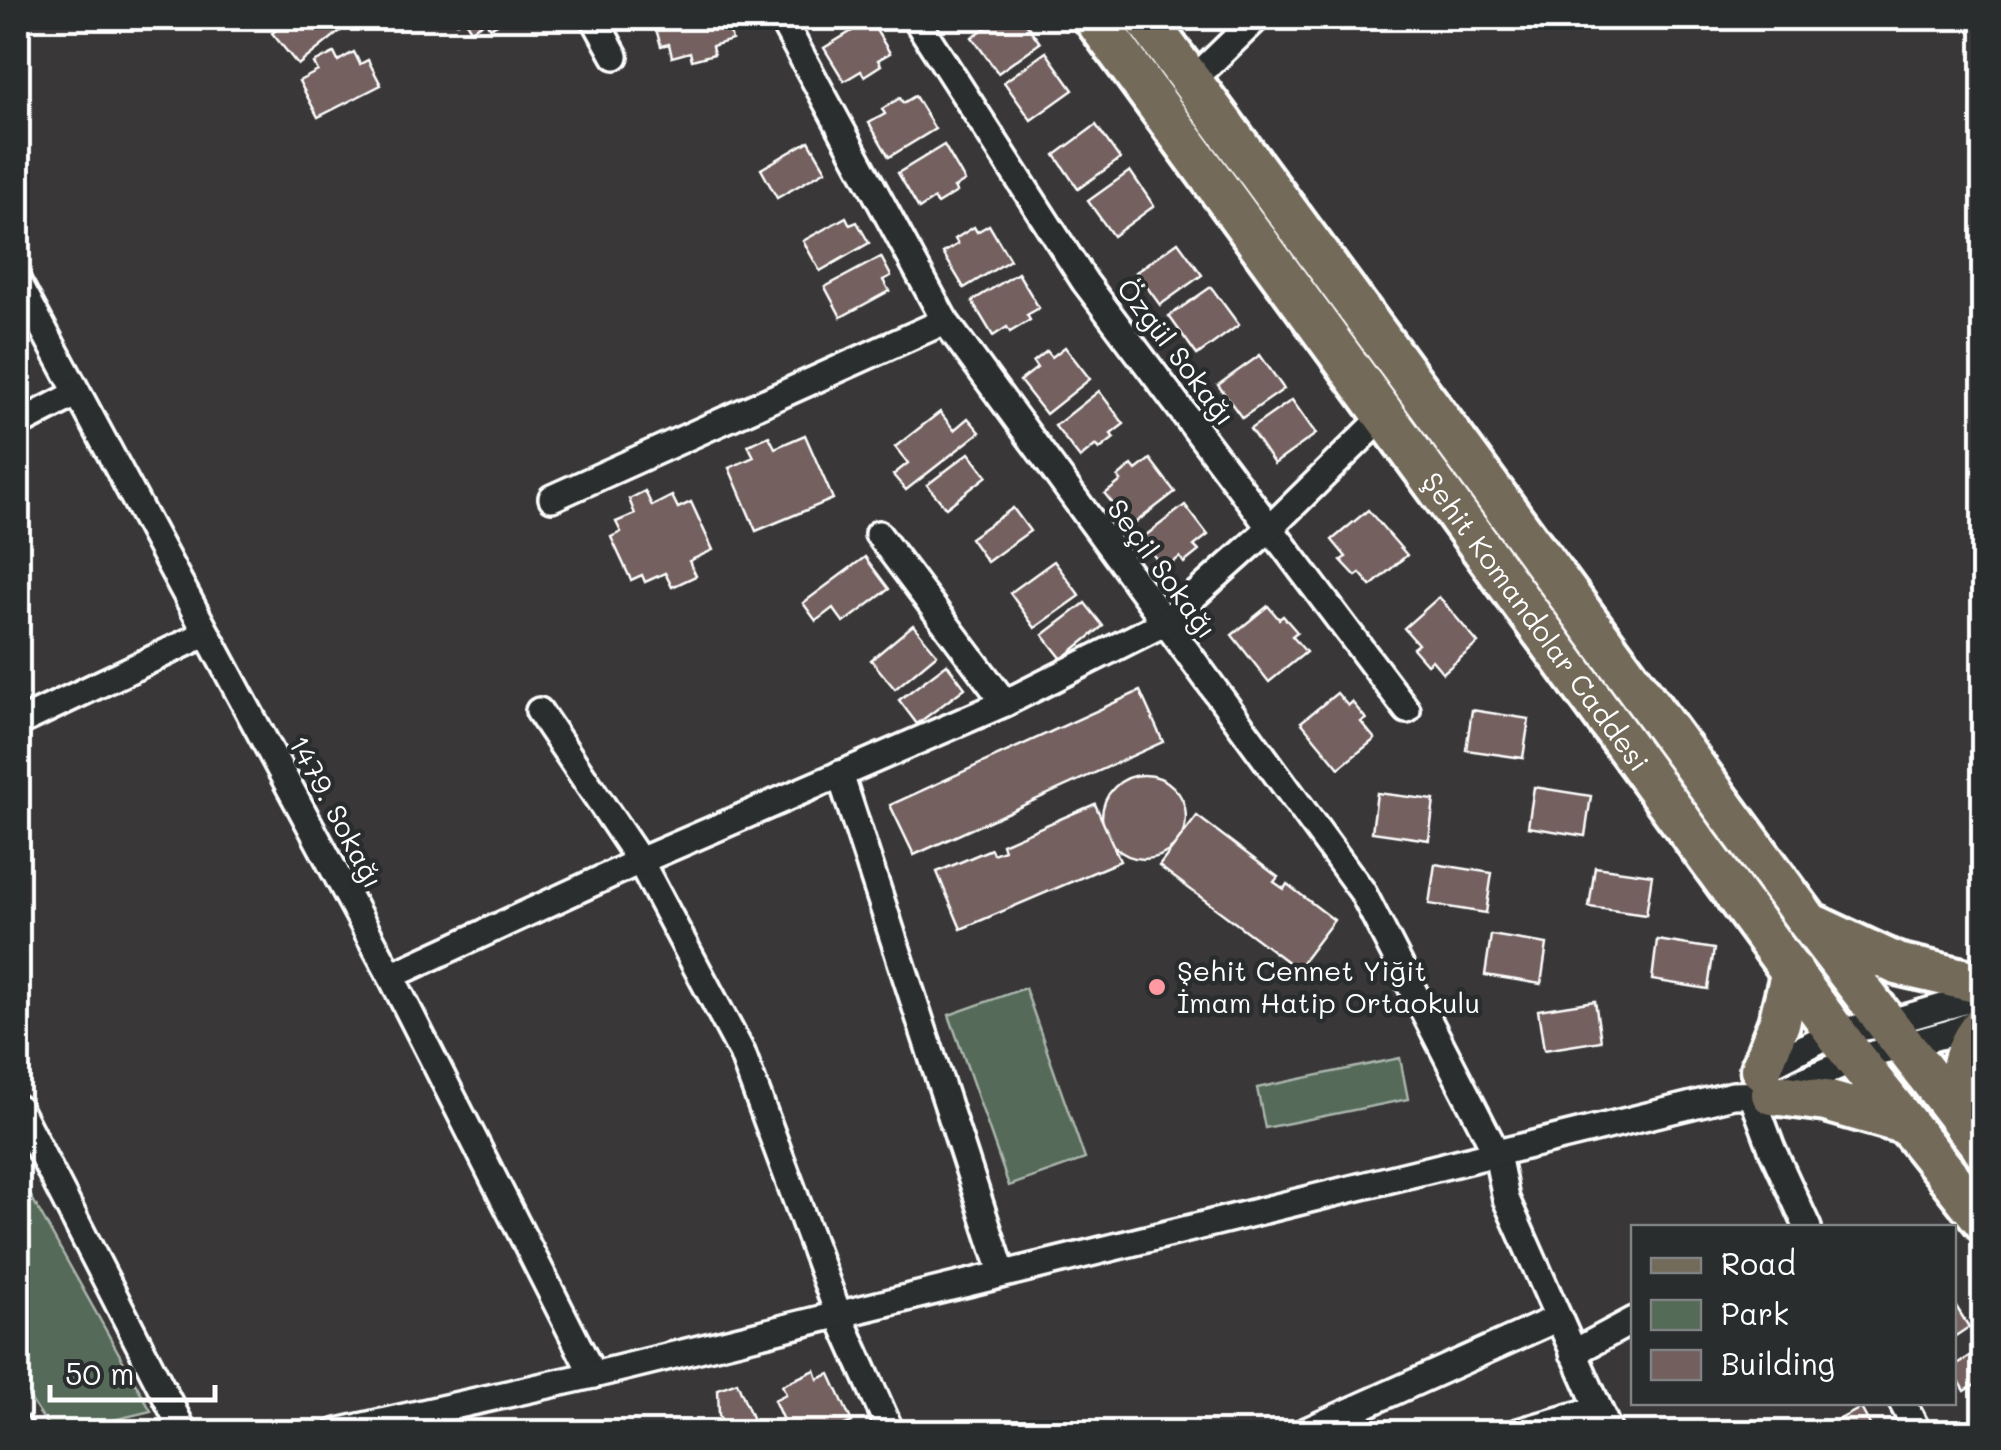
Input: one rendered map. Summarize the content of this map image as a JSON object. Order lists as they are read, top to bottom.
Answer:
{
  "streets": {
    "main road": ["Şehit Komandolar Caddesi"],
    "street": ["Özgül Sokağı", "Seçil Sokağı", "1479. Sokağı"]
  },
  "places": ["Şehit Cennet Yiğit İmam Hatip Ortaokulu"],
  "legend": ["Road", "Park", "Building"],
  "scale_bar": "50 m"
}
